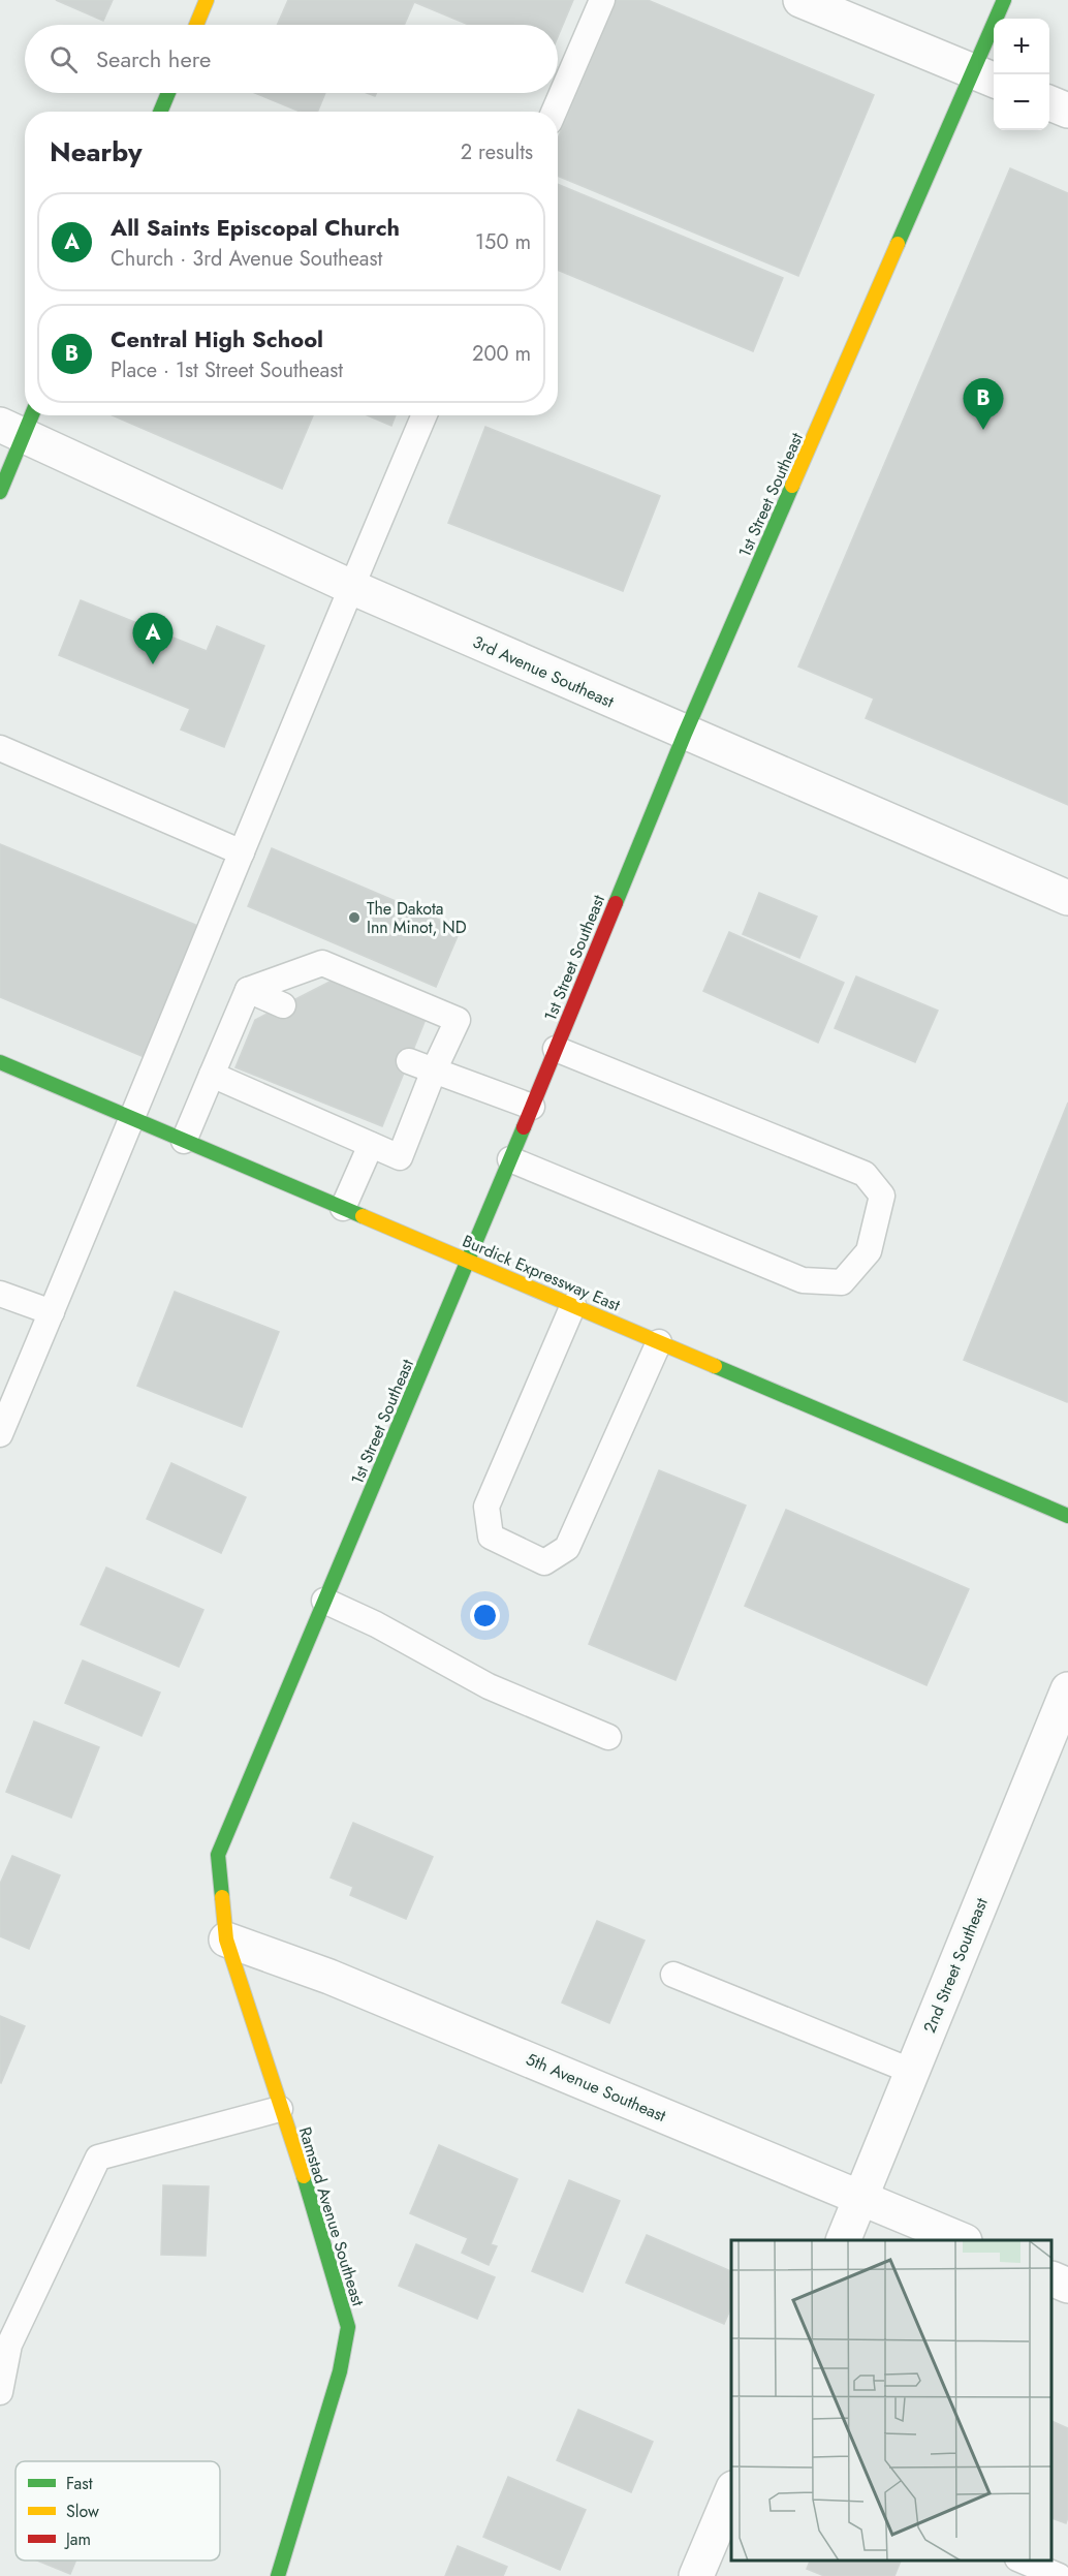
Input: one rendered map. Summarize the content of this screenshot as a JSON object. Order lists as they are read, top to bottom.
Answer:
{
  "streets": {
    "street": [
      "1st Street Southeast",
      "3rd Avenue Southeast",
      "Burdick Expressway East",
      "2nd Street Southeast",
      "5th Avenue Southeast",
      "Ramstad Avenue Southeast"
    ]
  },
  "crossings": [
    ["1st Street Southeast", "3rd Avenue Southeast"],
    ["1st Street Southeast", "Burdick Expressway East"],
    ["1st Street Southeast", "5th Avenue Southeast"],
    ["1st Street Southeast", "Ramstad Avenue Southeast"],
    ["2nd Street Southeast", "5th Avenue Southeast"],
    ["5th Avenue Southeast", "Ramstad Avenue Southeast"]
  ],
  "places": ["The Dakota Inn Minot, ND"],
  "legend": ["Fast", "Slow", "Jam"],
  "page": {
    "map_buttons": ["+", "−"],
    "search": "Search here",
    "heading": ["Nearby", "2 results"],
    "list": [
      {
        "mark": "A",
        "name": "All Saints Episcopal Church",
        "note": "Church · 3rd Avenue Southeast",
        "value": "150 m"
      },
      {
        "mark": "B",
        "name": "Central High School",
        "note": "Place · 1st Street Southeast",
        "value": "200 m"
      }
    ],
    "pins": ["B", "A"]
  }
}
